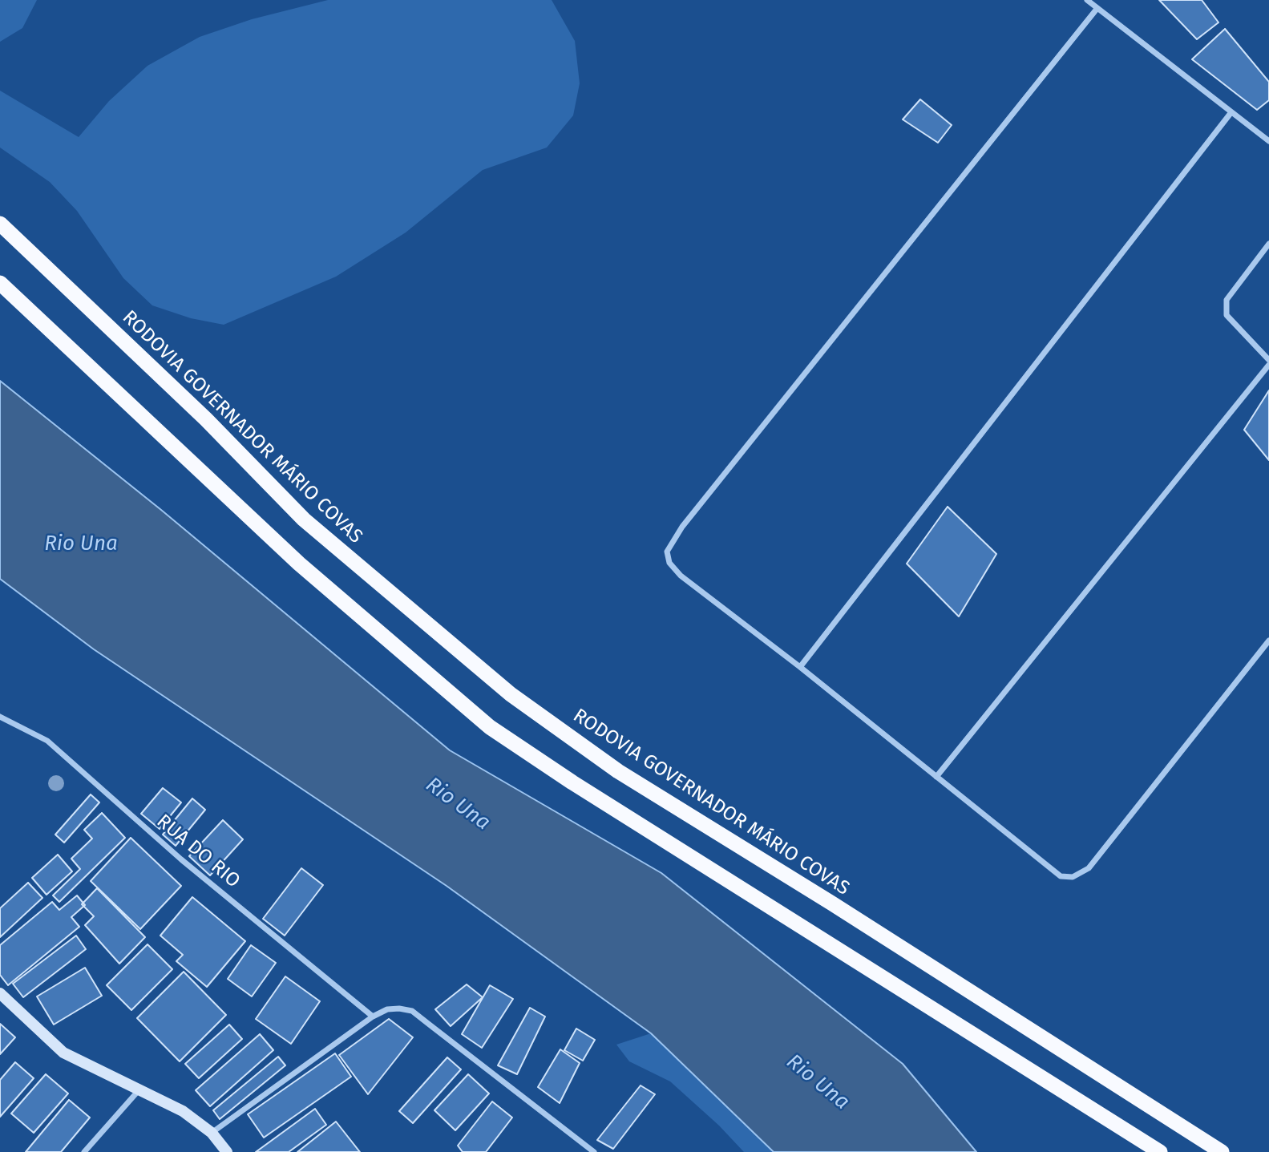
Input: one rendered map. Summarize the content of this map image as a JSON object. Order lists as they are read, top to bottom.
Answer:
{
  "streets": {
    "highway": ["RODOVIA GOVERNADOR MÁRIO COVAS"],
    "street": ["RUA DO RIO"]
  },
  "water": ["Rio Una"]
}
